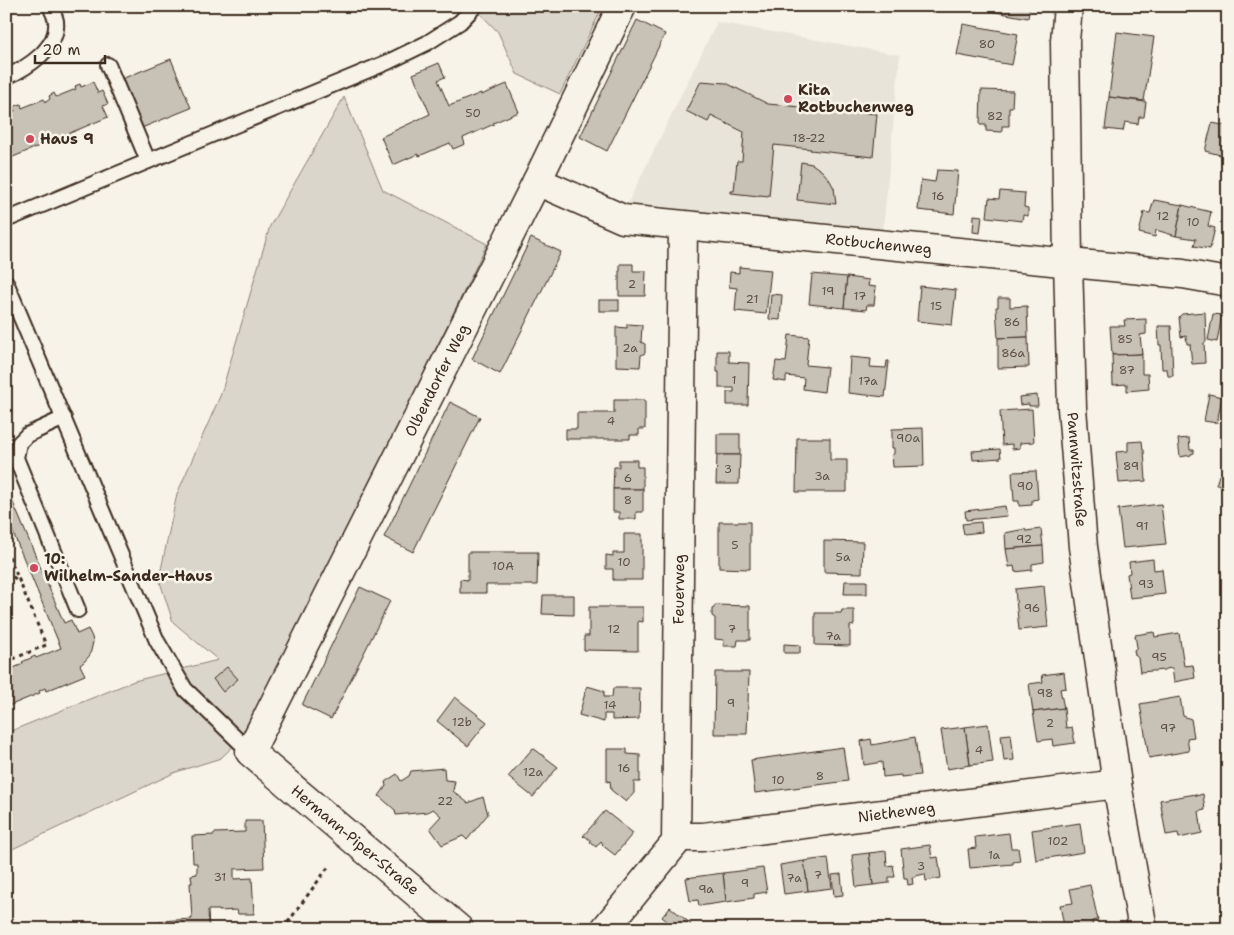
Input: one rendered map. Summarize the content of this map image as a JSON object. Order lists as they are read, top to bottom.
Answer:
{
  "streets": {
    "street": [
      "Rotbuchenweg",
      "Olbendorfer Weg",
      "Pannwitzstraße",
      "Feuerweg",
      "Nietheweg",
      "Hermann-Piper-Straße"
    ]
  },
  "crossings": [
    ["Rotbuchenweg", "Olbendorfer Weg"],
    ["Rotbuchenweg", "Pannwitzstraße"],
    ["Rotbuchenweg", "Feuerweg"],
    ["Olbendorfer Weg", "Hermann-Piper-Straße"],
    ["Pannwitzstraße", "Nietheweg"],
    ["Feuerweg", "Nietheweg"]
  ],
  "places": ["Kita Rotbuchenweg", "Haus 9", "10: Wilhelm-Sander-Haus"],
  "house_numbers": [
    "80",
    "50",
    "82",
    "18-22",
    "16",
    "12",
    "10",
    "2",
    "19",
    "17",
    "21",
    "15",
    "86",
    "85",
    "2a",
    "86a",
    "87",
    "1",
    "17a",
    "4",
    "90a",
    "89",
    "3",
    "3a",
    "6",
    "90",
    "8",
    "91",
    "92",
    "5",
    "5a",
    "10",
    "10A",
    "93",
    "96",
    "12",
    "7",
    "7a",
    "95",
    "98",
    "9",
    "14",
    "12b",
    "2",
    "97",
    "4",
    "16",
    "12a",
    "8",
    "10",
    "22",
    "102",
    "1a",
    "3",
    "7",
    "31",
    "7a",
    "9",
    "9a"
  ],
  "scale_bar": "20 m"
}
